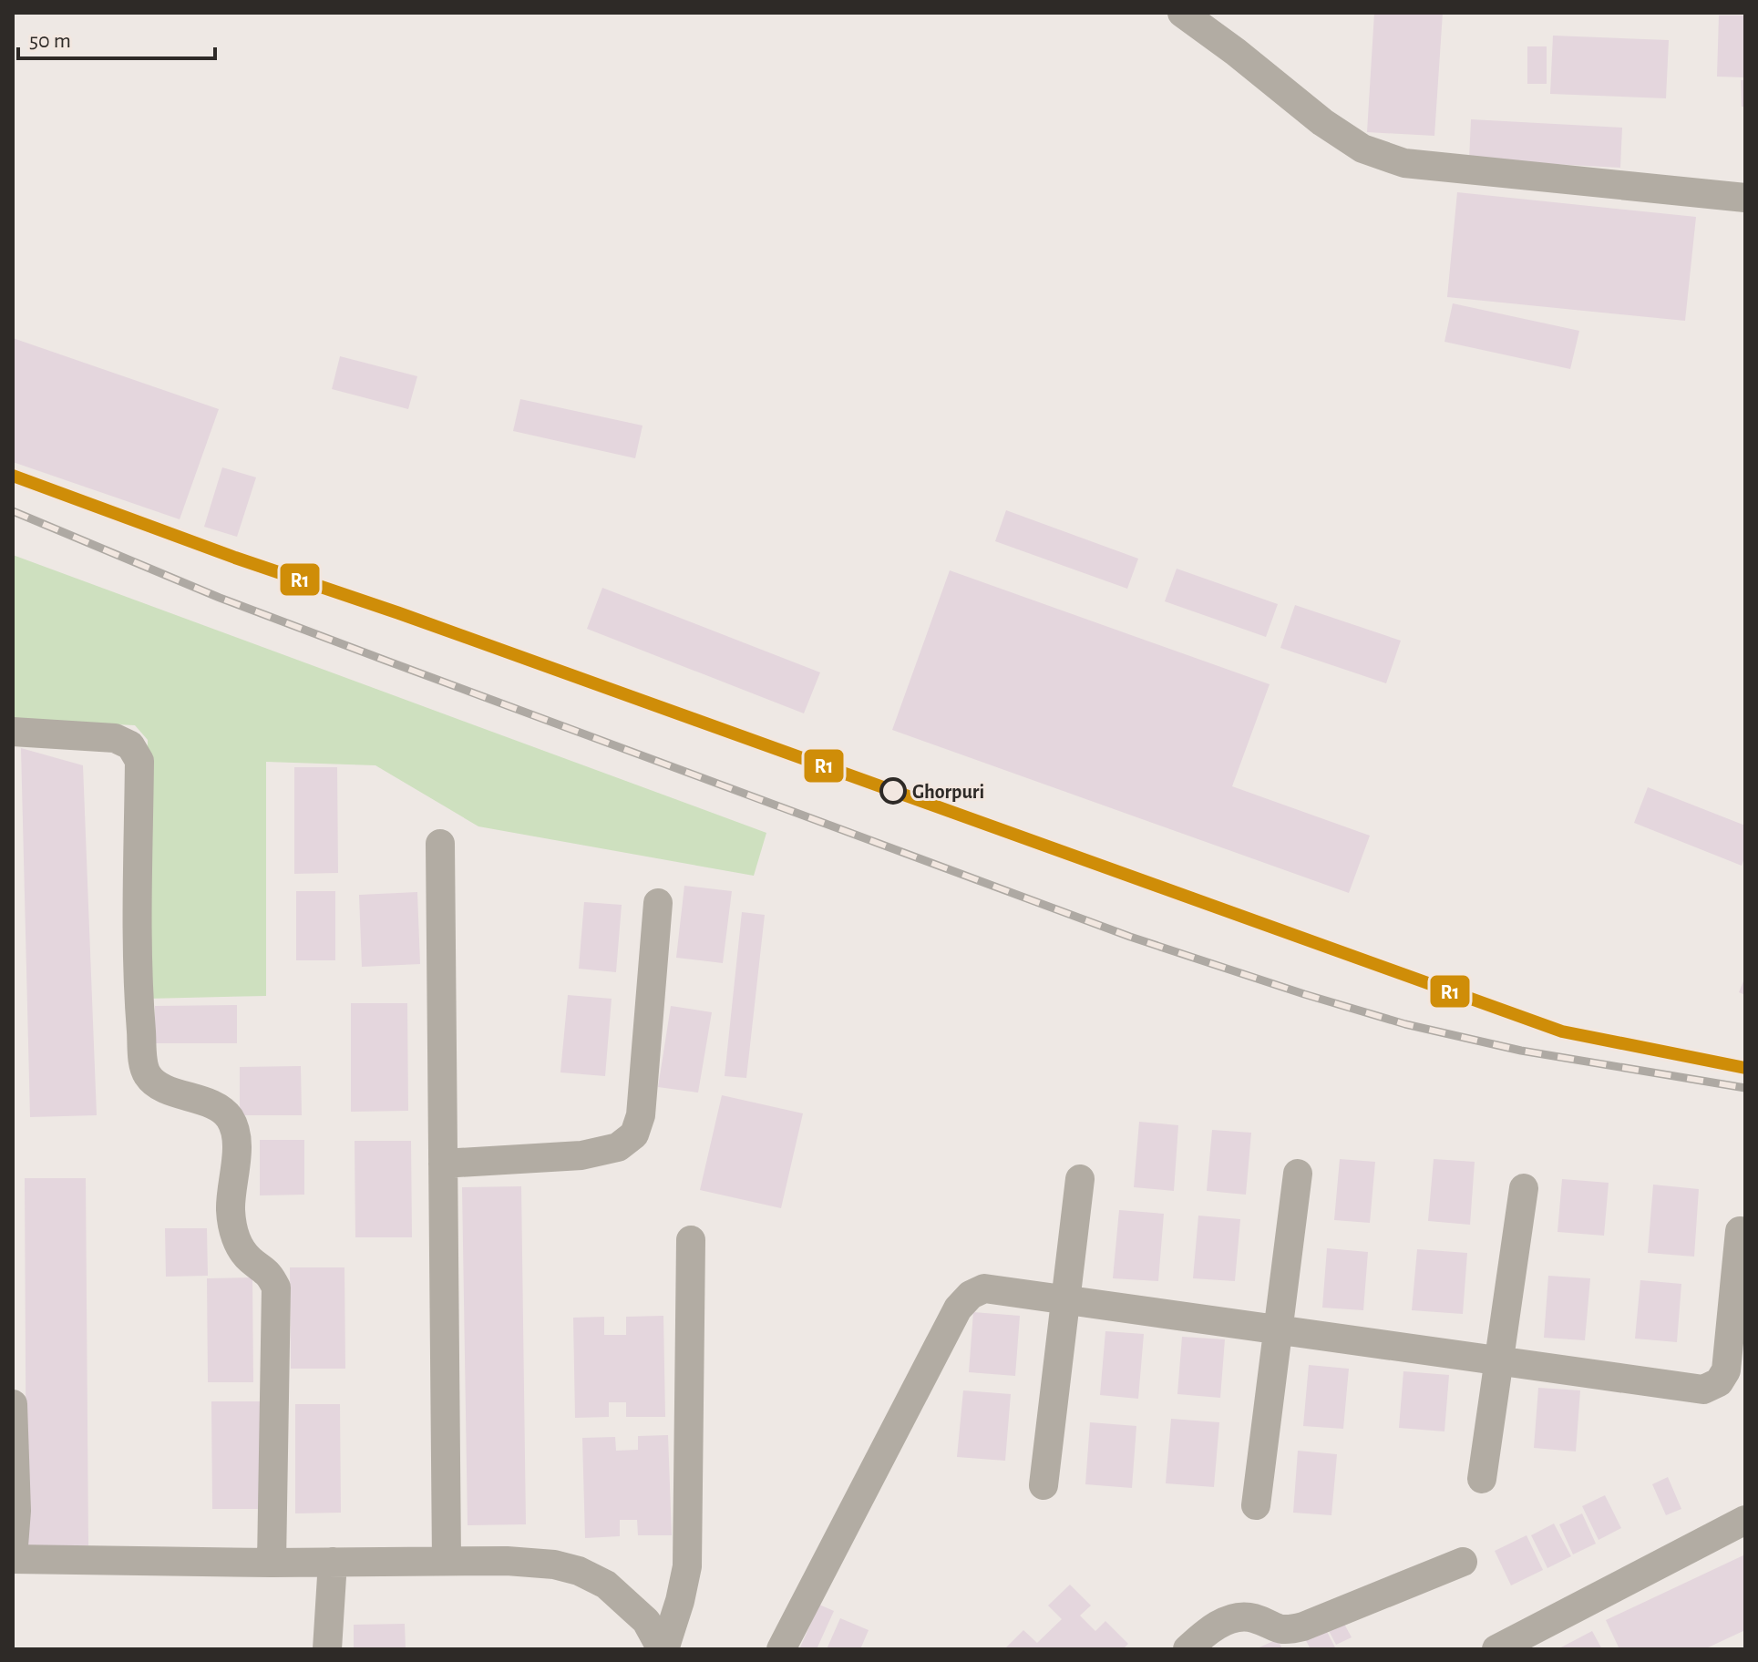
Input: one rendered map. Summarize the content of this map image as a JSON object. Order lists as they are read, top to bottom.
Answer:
{
  "places": ["Ghorpuri"],
  "lines": ["transit line R1"],
  "scale_bar": "50 m"
}
